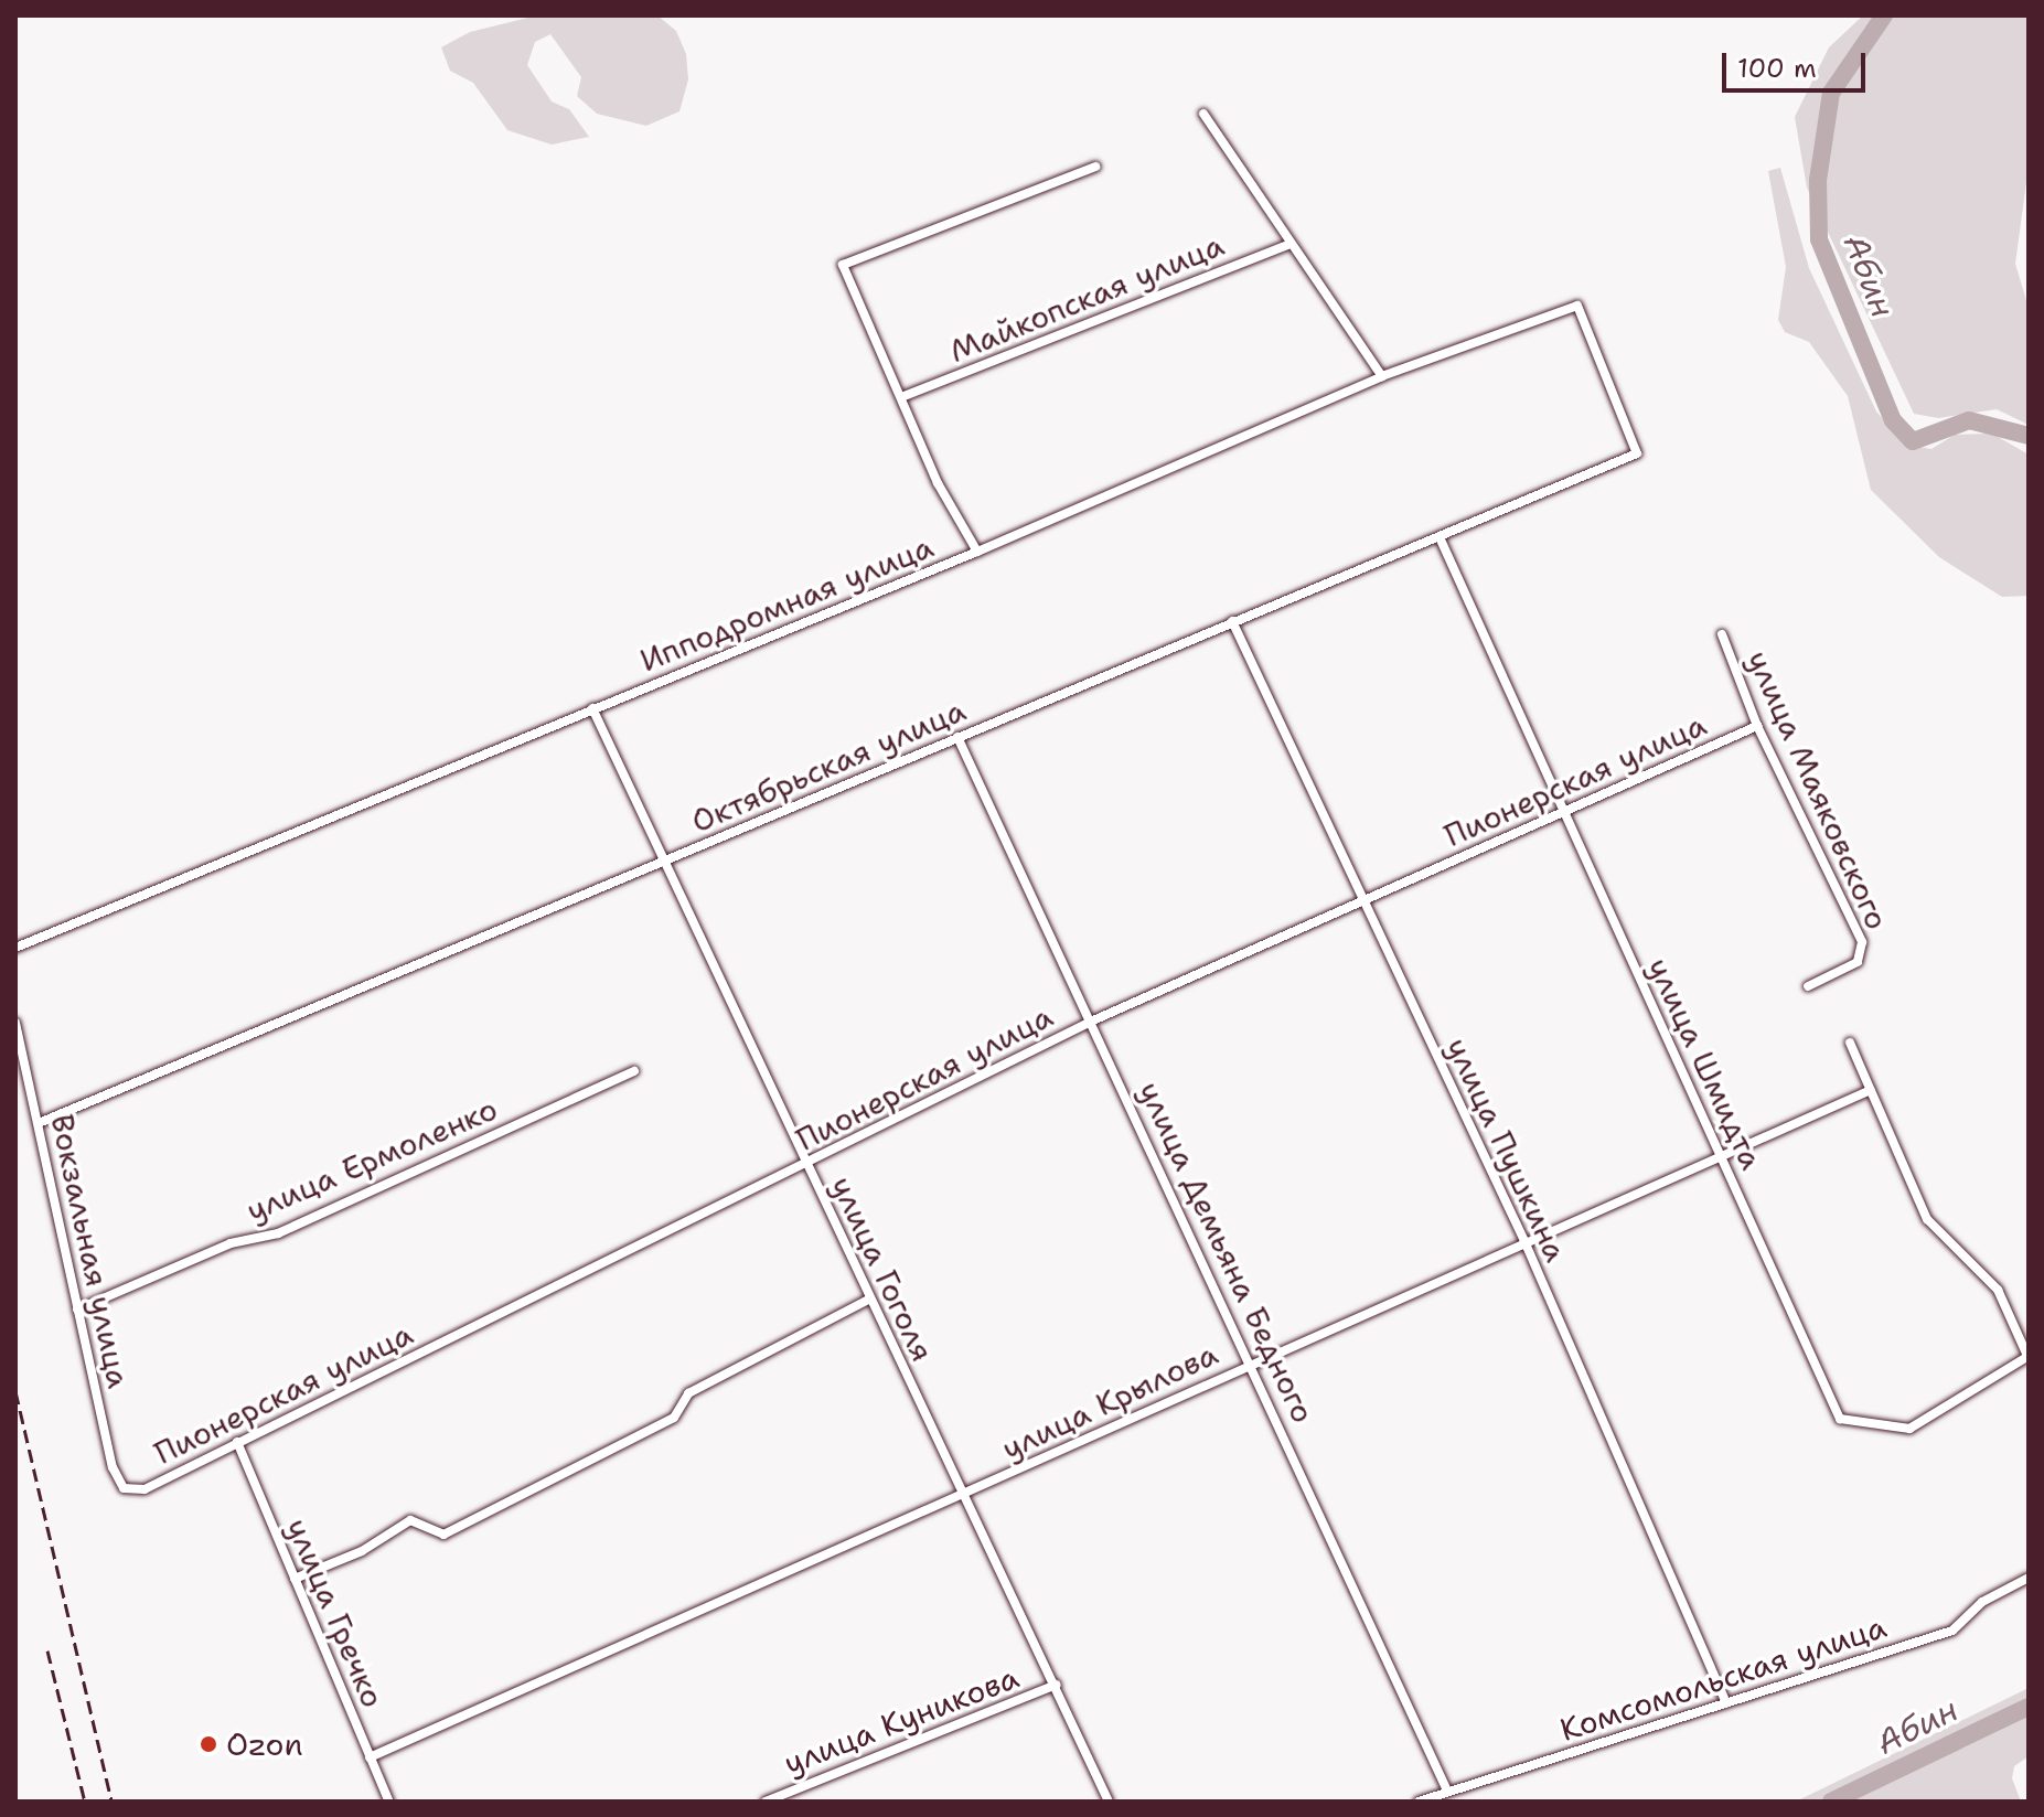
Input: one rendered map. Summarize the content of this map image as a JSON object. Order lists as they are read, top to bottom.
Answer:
{
  "streets": {
    "street": [
      "Майкопская улица",
      "Ипподромная улица",
      "Октябрьская улица",
      "Пионерская улица",
      "улица Маяковского",
      "улица Шмидта",
      "улица Пушкина",
      "улица Ермоленко",
      "Вокзальная улица",
      "улица Демьяна Бедного",
      "улица Гоголя",
      "улица Крылова",
      "улица Гречко",
      "Комсомольская улица",
      "улица Куникова"
    ]
  },
  "crossings": [
    ["Ипподромная улица", "Октябрьская улица"],
    ["Ипподромная улица", "улица Гоголя"],
    ["Октябрьская улица", "улица Шмидта"],
    ["Октябрьская улица", "улица Пушкина"],
    ["Октябрьская улица", "Вокзальная улица"],
    ["Октябрьская улица", "улица Демьяна Бедного"],
    ["Октябрьская улица", "улица Гоголя"],
    ["Пионерская улица", "улица Маяковского"],
    ["Пионерская улица", "улица Шмидта"],
    ["Пионерская улица", "улица Пушкина"],
    ["Пионерская улица", "Вокзальная улица"],
    ["Пионерская улица", "улица Демьяна Бедного"],
    ["Пионерская улица", "улица Гоголя"],
    ["Пионерская улица", "улица Гречко"],
    ["улица Шмидта", "улица Крылова"],
    ["улица Пушкина", "улица Крылова"],
    ["улица Пушкина", "Комсомольская улица"],
    ["улица Ермоленко", "Вокзальная улица"],
    ["улица Демьяна Бедного", "улица Крылова"],
    ["улица Демьяна Бедного", "Комсомольская улица"],
    ["улица Гоголя", "улица Крылова"],
    ["улица Гоголя", "улица Куникова"],
    ["улица Крылова", "улица Гречко"]
  ],
  "water": ["Абин"],
  "places": ["Ozon"],
  "scale_bar": "100 m"
}
